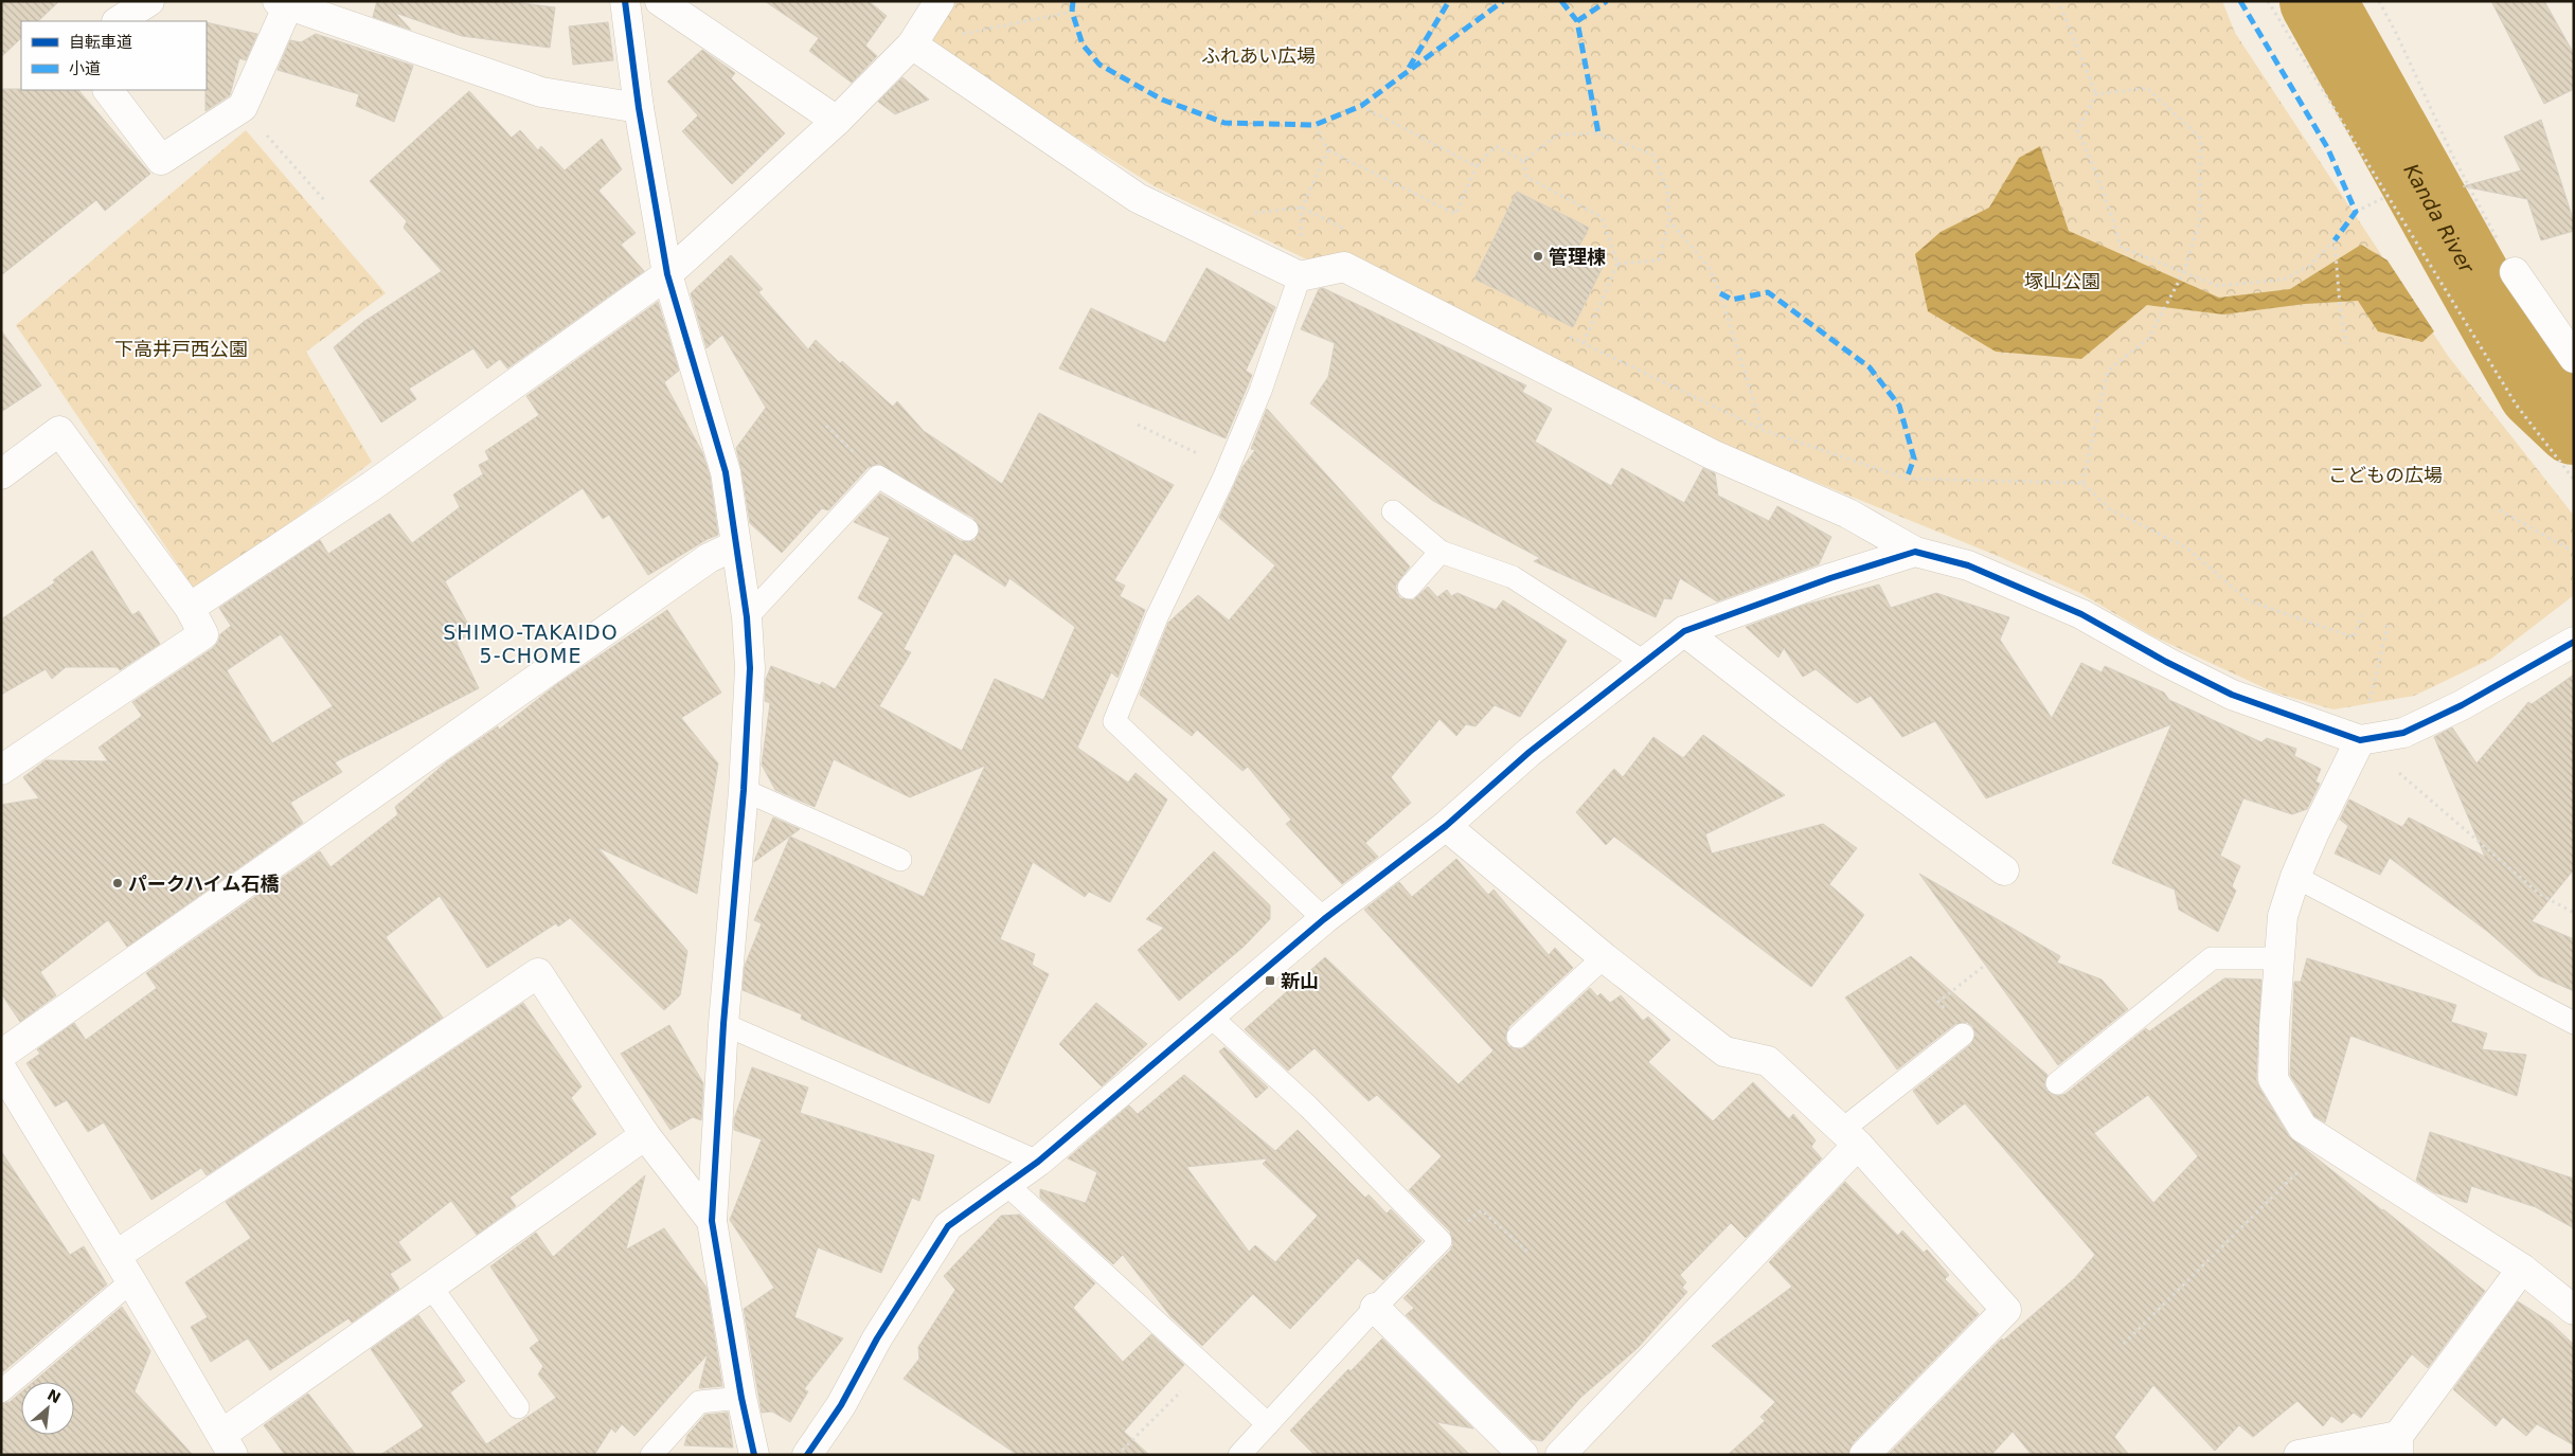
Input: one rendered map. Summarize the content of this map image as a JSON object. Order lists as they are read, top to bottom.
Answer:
{
  "districts": ["SHIMO-TAKAIDO 5-CHOME"],
  "water": ["Kanda River"],
  "parks": [
    "ふれあい広場",
    "塚山公園",
    "下高井戸西公園",
    "こどもの広場"
  ],
  "places": {
    "other": ["管理棟", "パークハイム石橋"],
    "transit": ["新山"]
  },
  "legend": ["自転車道", "小道"],
  "north": "top right"
}
